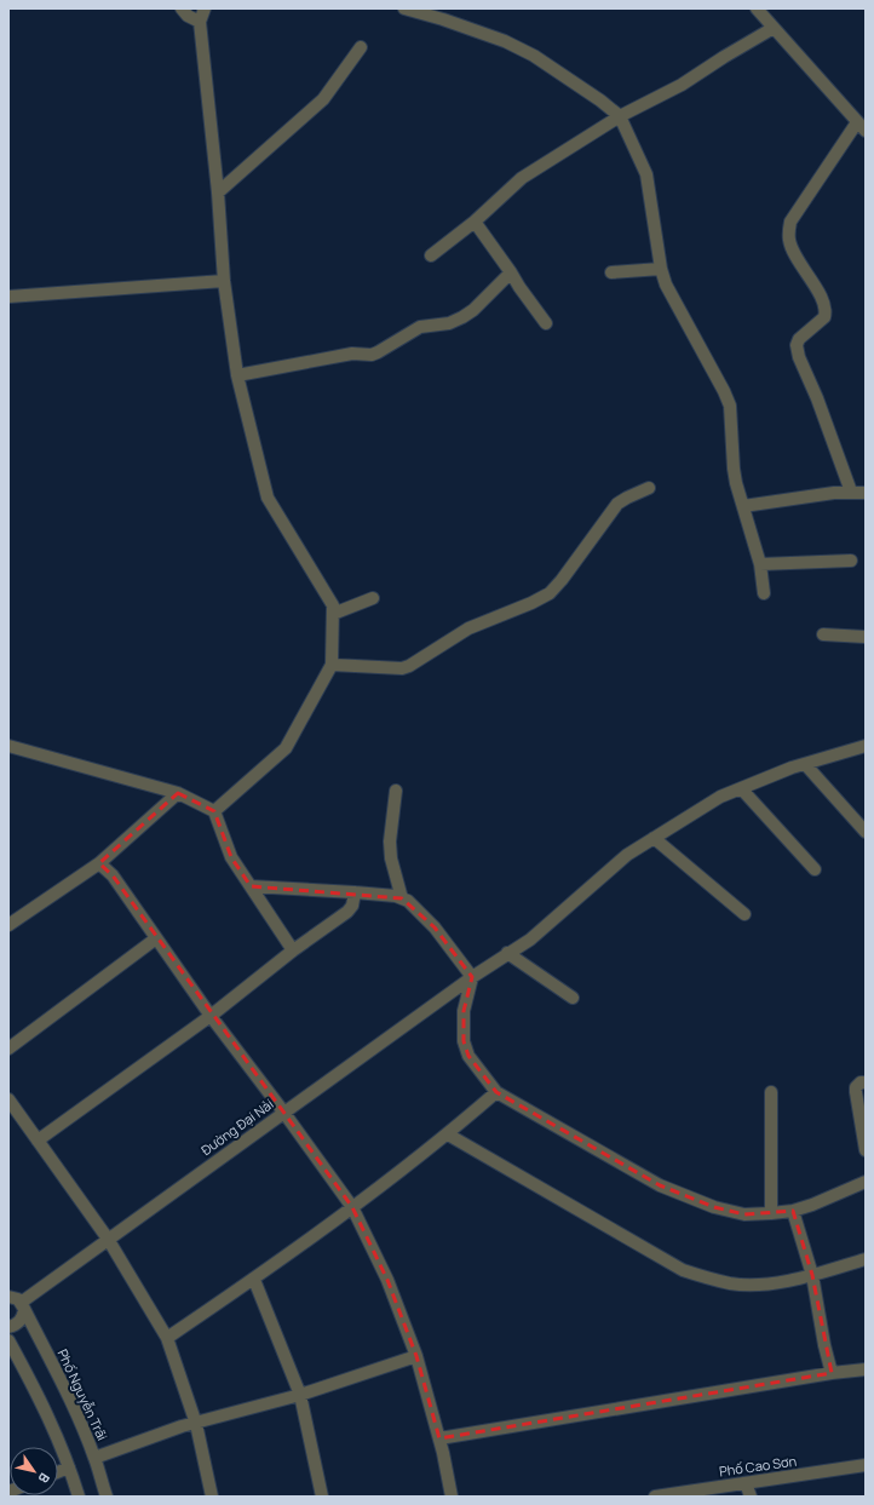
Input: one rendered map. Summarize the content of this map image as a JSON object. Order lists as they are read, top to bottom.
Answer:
{
  "streets": {
    "street": ["Đường Đại Nải", "Phố Nguyễn Trãi", "Phố Cao Sơn"]
  },
  "crossings": [
    ["Đường Đại Nải", "Phố Nguyễn Trãi"]
  ],
  "north": "bottom right"
}
